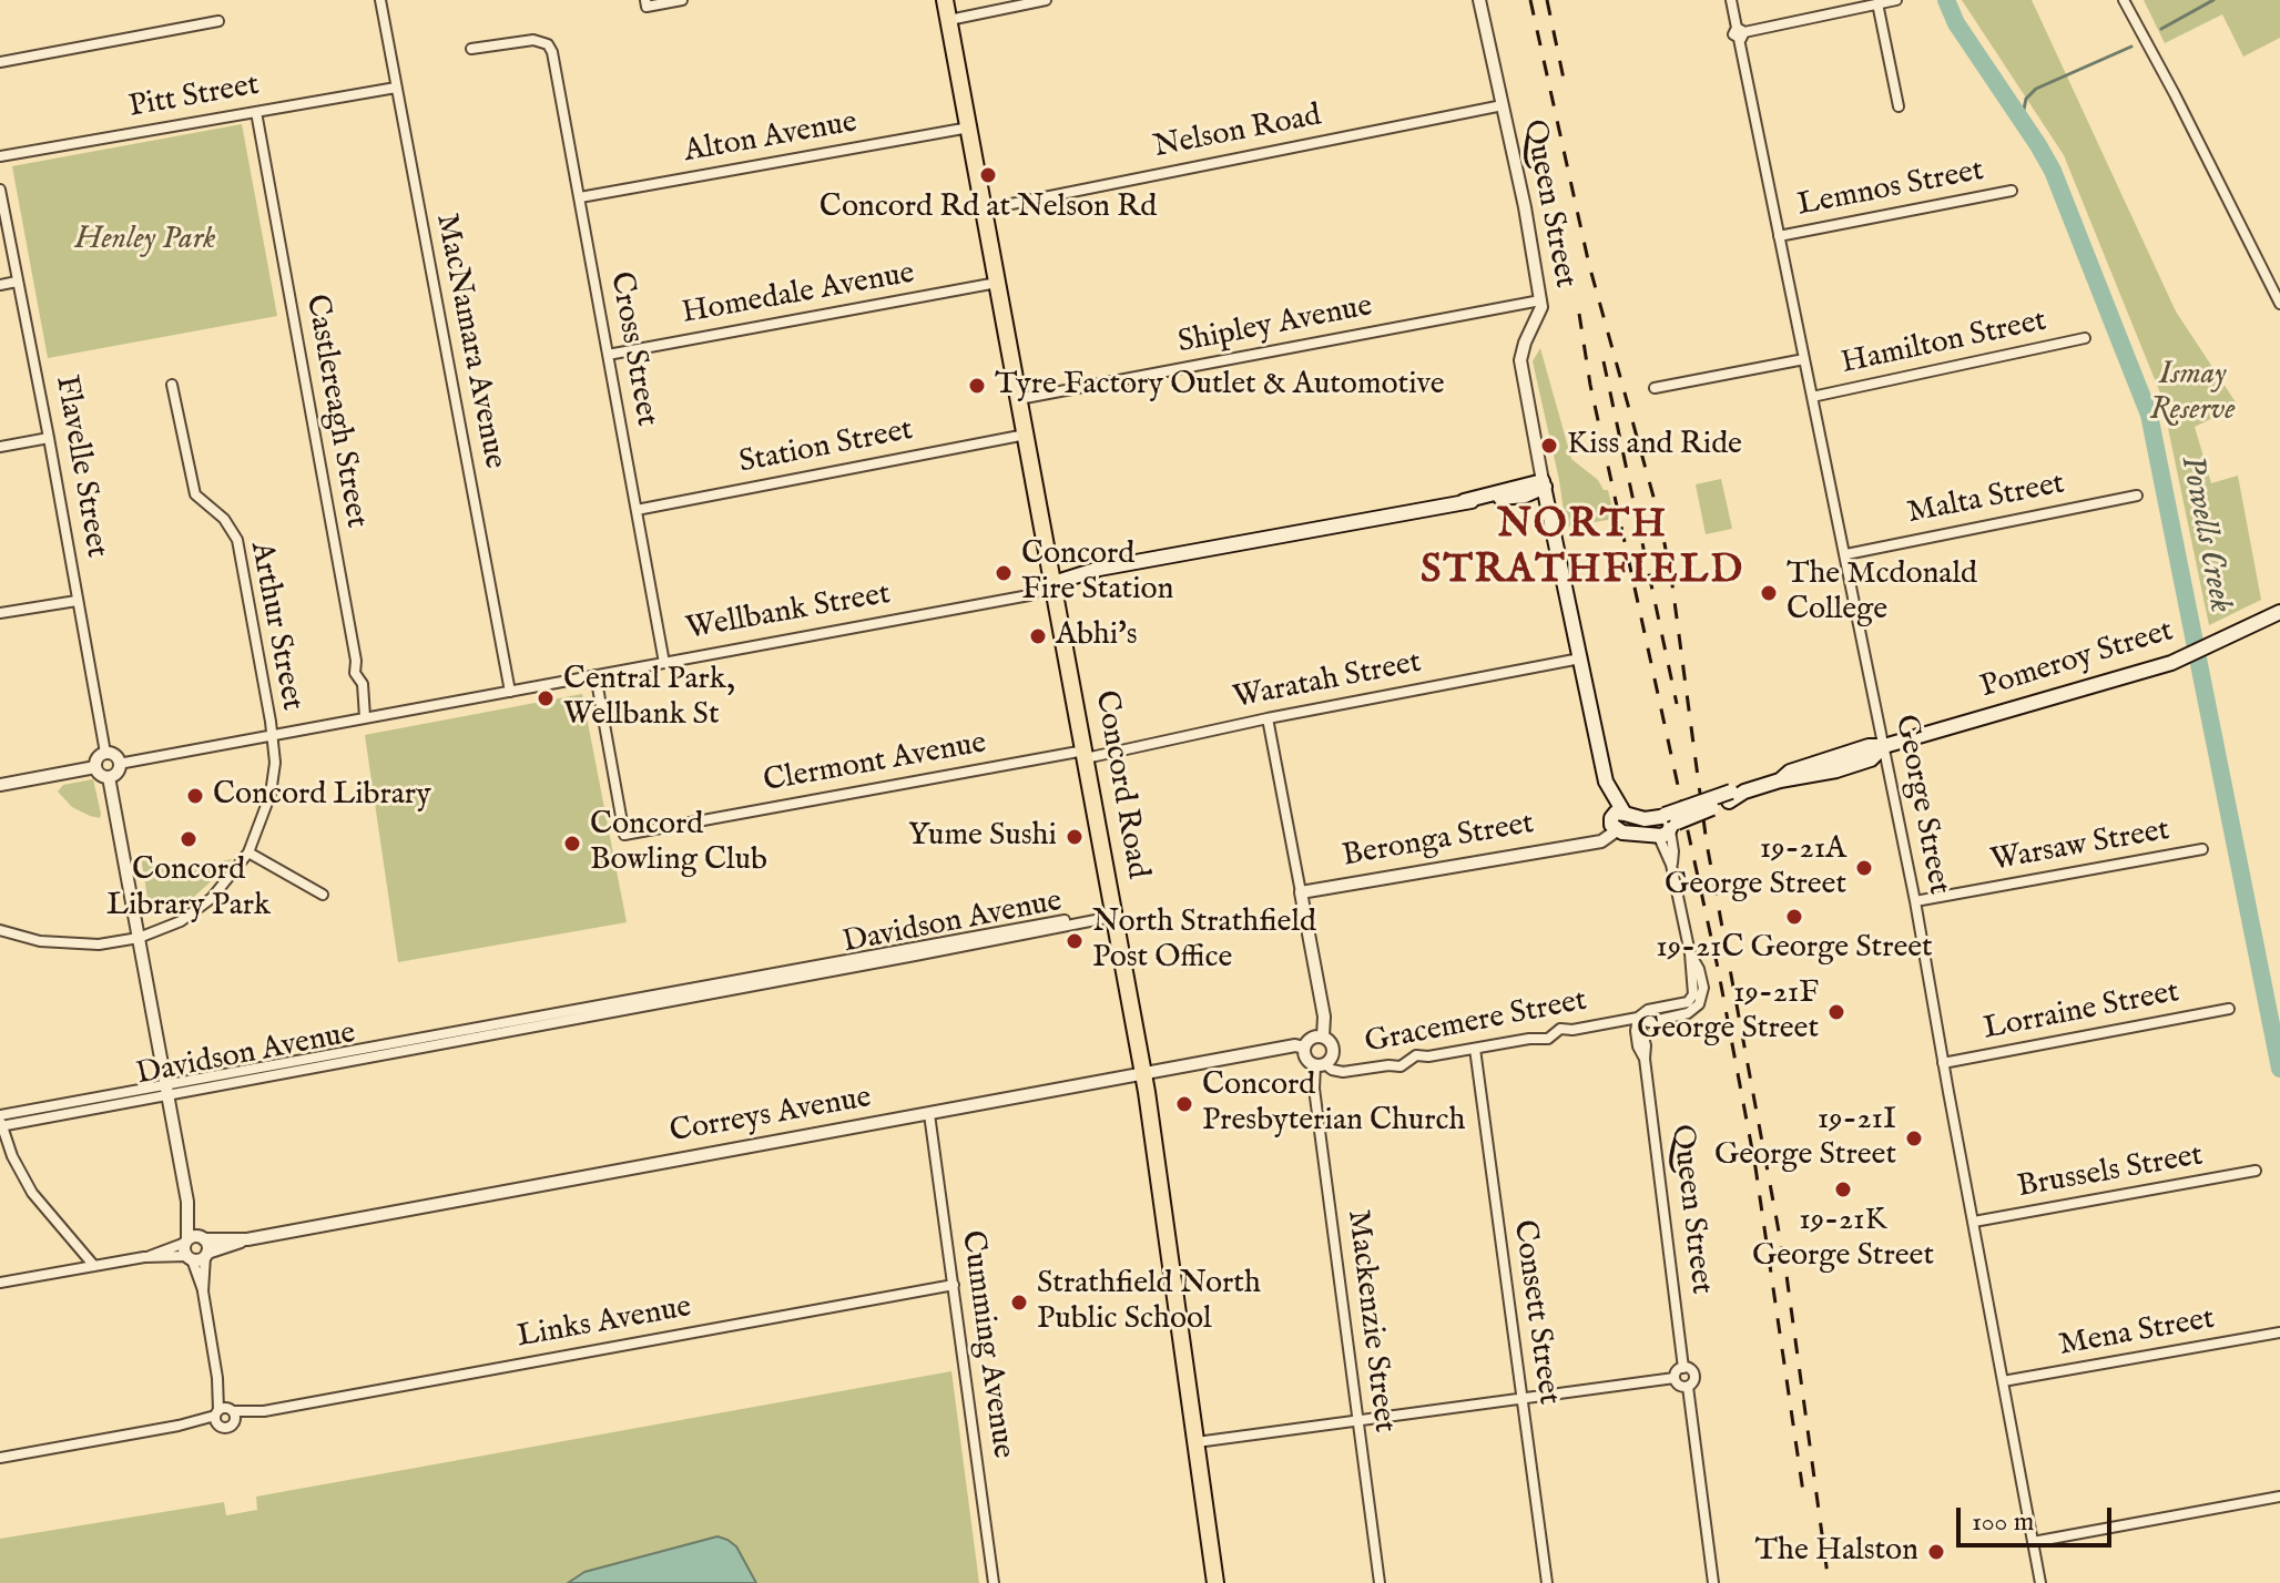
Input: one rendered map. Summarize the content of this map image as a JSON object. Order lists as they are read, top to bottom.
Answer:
{
  "streets": {
    "main road": [
      "Queen Street",
      "Wellbank Street",
      "Pomeroy Street",
      "Concord Road"
    ],
    "street": [
      "Pitt Street",
      "Nelson Road",
      "Alton Avenue",
      "Lemnos Street",
      "Homedale Avenue",
      "Shipley Avenue",
      "MacNamara Avenue",
      "Hamilton Street",
      "Cross Street",
      "Castlereagh Street",
      "Station Street",
      "Flavelle Street",
      "Malta Street",
      "Arthur Street",
      "Waratah Street",
      "Clermont Avenue",
      "George Street",
      "Beronga Street",
      "Warsaw Street",
      "Davidson Avenue",
      "Lorraine Street",
      "Gracemere Street",
      "Correys Avenue",
      "Brussels Street",
      "Consett Street",
      "Mackenzie Street",
      "Links Avenue",
      "Mena Street",
      "Cumming Avenue"
    ]
  },
  "crossings": [
    ["Pitt Street", "MacNamara Avenue"],
    ["Pitt Street", "Castlereagh Street"],
    ["Nelson Road", "Queen Street"],
    ["Nelson Road", "Concord Road"],
    ["Alton Avenue", "Cross Street"],
    ["Alton Avenue", "Concord Road"],
    ["Lemnos Street", "George Street"],
    ["Queen Street", "Shipley Avenue"],
    ["Queen Street", "Wellbank Street"],
    ["Queen Street", "Waratah Street"],
    ["Queen Street", "Beronga Street"],
    ["Queen Street", "Gracemere Street"],
    ["Homedale Avenue", "Cross Street"],
    ["Homedale Avenue", "Concord Road"],
    ["Shipley Avenue", "Concord Road"],
    ["MacNamara Avenue", "Wellbank Street"],
    ["Hamilton Street", "George Street"],
    ["Cross Street", "Station Street"],
    ["Cross Street", "Wellbank Street"],
    ["Castlereagh Street", "Wellbank Street"],
    ["Station Street", "Concord Road"],
    ["Flavelle Street", "Wellbank Street"],
    ["Malta Street", "George Street"],
    ["Wellbank Street", "Arthur Street"],
    ["Wellbank Street", "Clermont Avenue"],
    ["Wellbank Street", "Concord Road"],
    ["Pomeroy Street", "George Street"],
    ["Waratah Street", "Clermont Avenue"],
    ["Waratah Street", "Concord Road"],
    ["Clermont Avenue", "Concord Road"],
    ["Concord Road", "Davidson Avenue"],
    ["Concord Road", "Correys Avenue"],
    ["George Street", "Warsaw Street"],
    ["George Street", "Lorraine Street"],
    ["George Street", "Brussels Street"],
    ["George Street", "Mena Street"],
    ["Gracemere Street", "Correys Avenue"],
    ["Gracemere Street", "Consett Street"],
    ["Gracemere Street", "Mackenzie Street"],
    ["Correys Avenue", "Mackenzie Street"],
    ["Correys Avenue", "Cumming Avenue"],
    ["Links Avenue", "Cumming Avenue"]
  ],
  "districts": ["NORTH STRATHFIELD"],
  "water": ["Powells Creek"],
  "parks": ["Henley Park", "Ismay Reserve"],
  "places": [
    "Concord Rd at Nelson Rd",
    "Tyre Factory Outlet & Automotive",
    "Kiss and Ride",
    "Concord Fire Station",
    "The Mcdonald College",
    "Abhi's",
    "Central Park, Wellbank St",
    "Concord Library",
    "Yume Sushi",
    "Concord Library Park",
    "Concord Bowling Club",
    "19-21A George Street",
    "19-21C George Street",
    "North Strathfield Post Office",
    "19-21F George Street",
    "Concord Presbyterian Church",
    "19-21I George Street",
    "19-21K George Street",
    "Strathfield North Public School",
    "The Halston"
  ],
  "scale_bar": "100 m"
}
